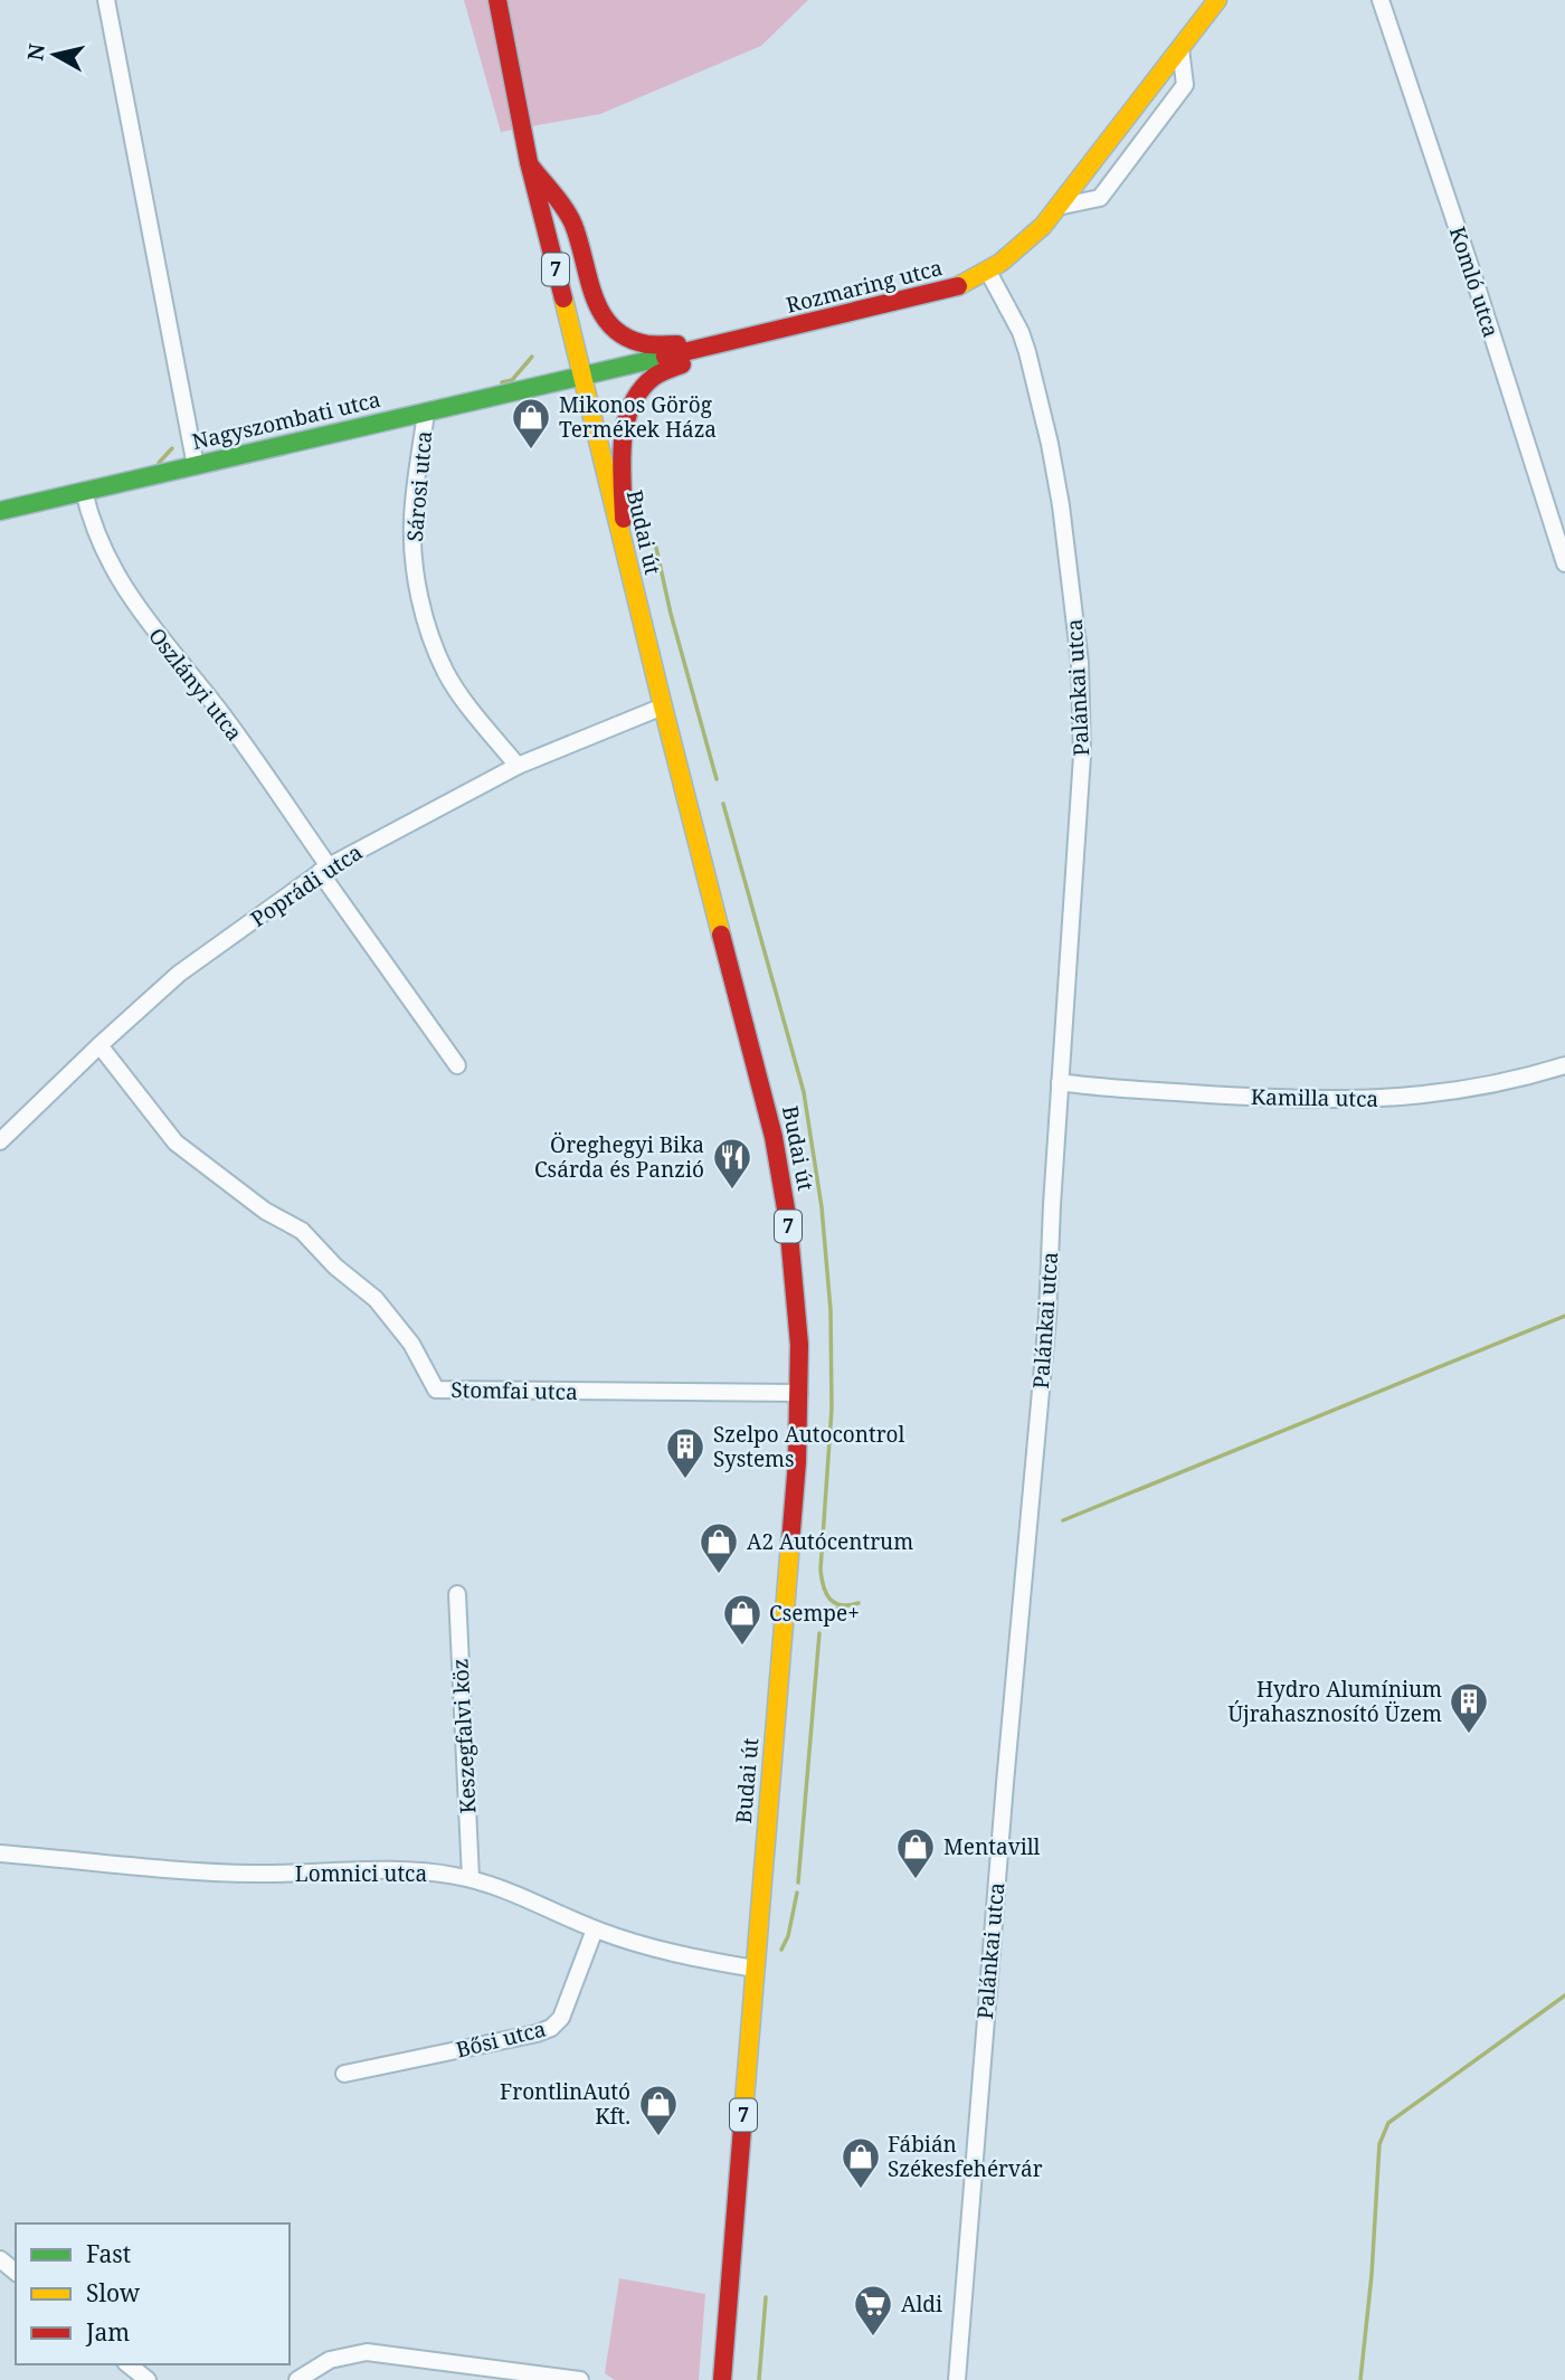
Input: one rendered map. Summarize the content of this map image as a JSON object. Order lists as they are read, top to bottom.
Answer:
{
  "streets": {
    "main road": [
      "7",
      "Rozmaring utca",
      "Nagyszombati utca",
      "Budai út"
    ],
    "street": [
      "Komló utca",
      "Sárosi utca",
      "Oszlányi utca",
      "Palánkai utca",
      "Poprádi utca",
      "Kamilla utca",
      "Stomfai utca",
      "Keszegfalvi köz",
      "Lomnici utca",
      "Bősi utca"
    ]
  },
  "crossings": [
    ["Rozmaring utca", "Nagyszombati utca"],
    ["Rozmaring utca", "Budai út"],
    ["Rozmaring utca", "Palánkai utca"],
    ["Nagyszombati utca", "Sárosi utca"],
    ["Nagyszombati utca", "Budai út"],
    ["Nagyszombati utca", "Oszlányi utca"],
    ["Sárosi utca", "Poprádi utca"],
    ["Budai út", "Poprádi utca"],
    ["Budai út", "Stomfai utca"],
    ["Budai út", "Lomnici utca"],
    ["Oszlányi utca", "Poprádi utca"],
    ["Palánkai utca", "Kamilla utca"],
    ["Poprádi utca", "Stomfai utca"],
    ["Keszegfalvi köz", "Lomnici utca"],
    ["Lomnici utca", "Bősi utca"]
  ],
  "places": {
    "shop": [
      "Mikonos Görög Termékek Háza",
      "A2 Autócentrum",
      "Csempe+",
      "Mentavill",
      "FrontlinAutó Kft.",
      "Fábián Székesfehérvár"
    ],
    "restaurant": ["Öreghegyi Bika Csárda és Panzió"],
    "building": ["Szelpo Autocontrol Systems", "Hydro Alumínium Újrahasznosító Üzem"],
    "supermarket": ["Aldi"]
  },
  "legend": ["Fast", "Slow", "Jam"],
  "north": "left"
}
